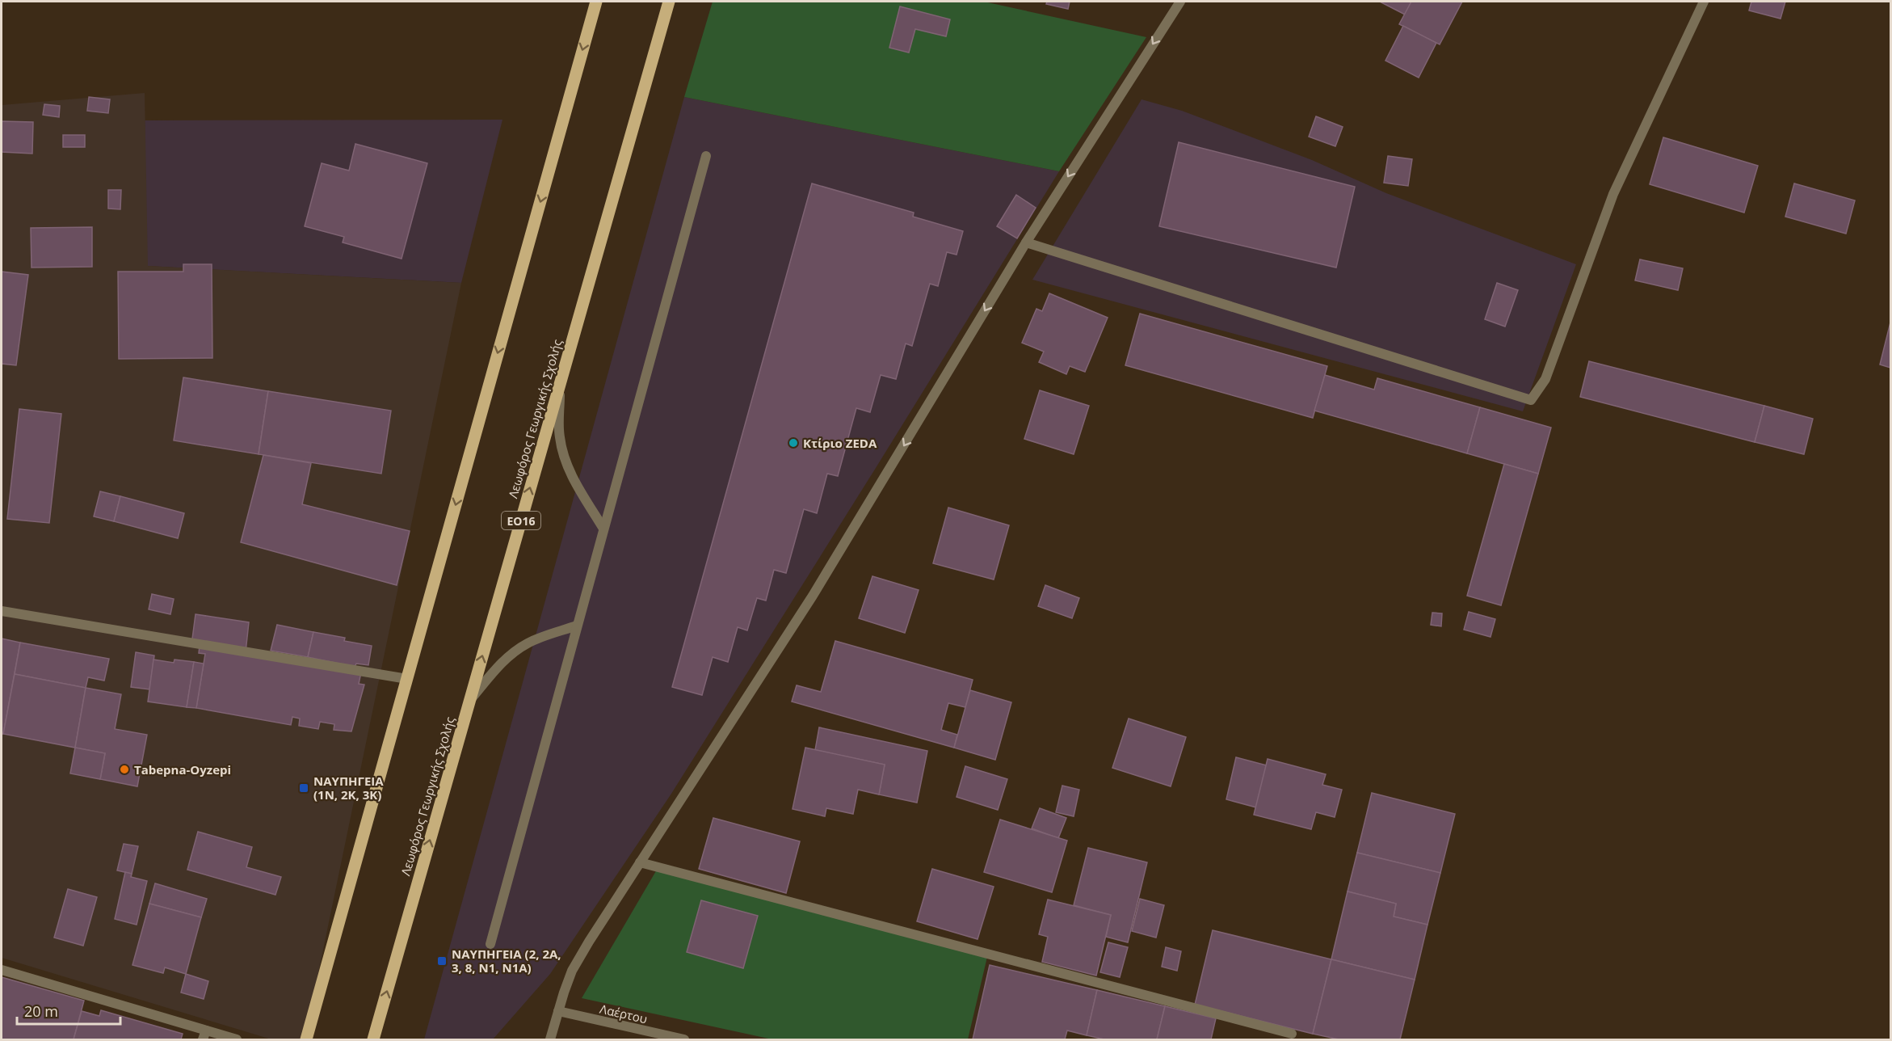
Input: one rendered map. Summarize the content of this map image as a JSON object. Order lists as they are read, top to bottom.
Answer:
{
  "streets": {
    "main road": ["Λεωφόρος Γεωργικής Σχολής", "ΕΟ16"],
    "street": ["Λαέρτου"]
  },
  "places": {
    "other": ["Κτίριο ZEDA", "Tabepna-Oyzepi"],
    "transit": ["ΝΑΥΠΗΓΕΙΑ (1Ν, 2Κ, 3Κ)", "ΝΑΥΠΗΓΕΙΑ (2, 2Α, 3, 8, Ν1, Ν1Α)"]
  },
  "scale_bar": "20 m"
}
